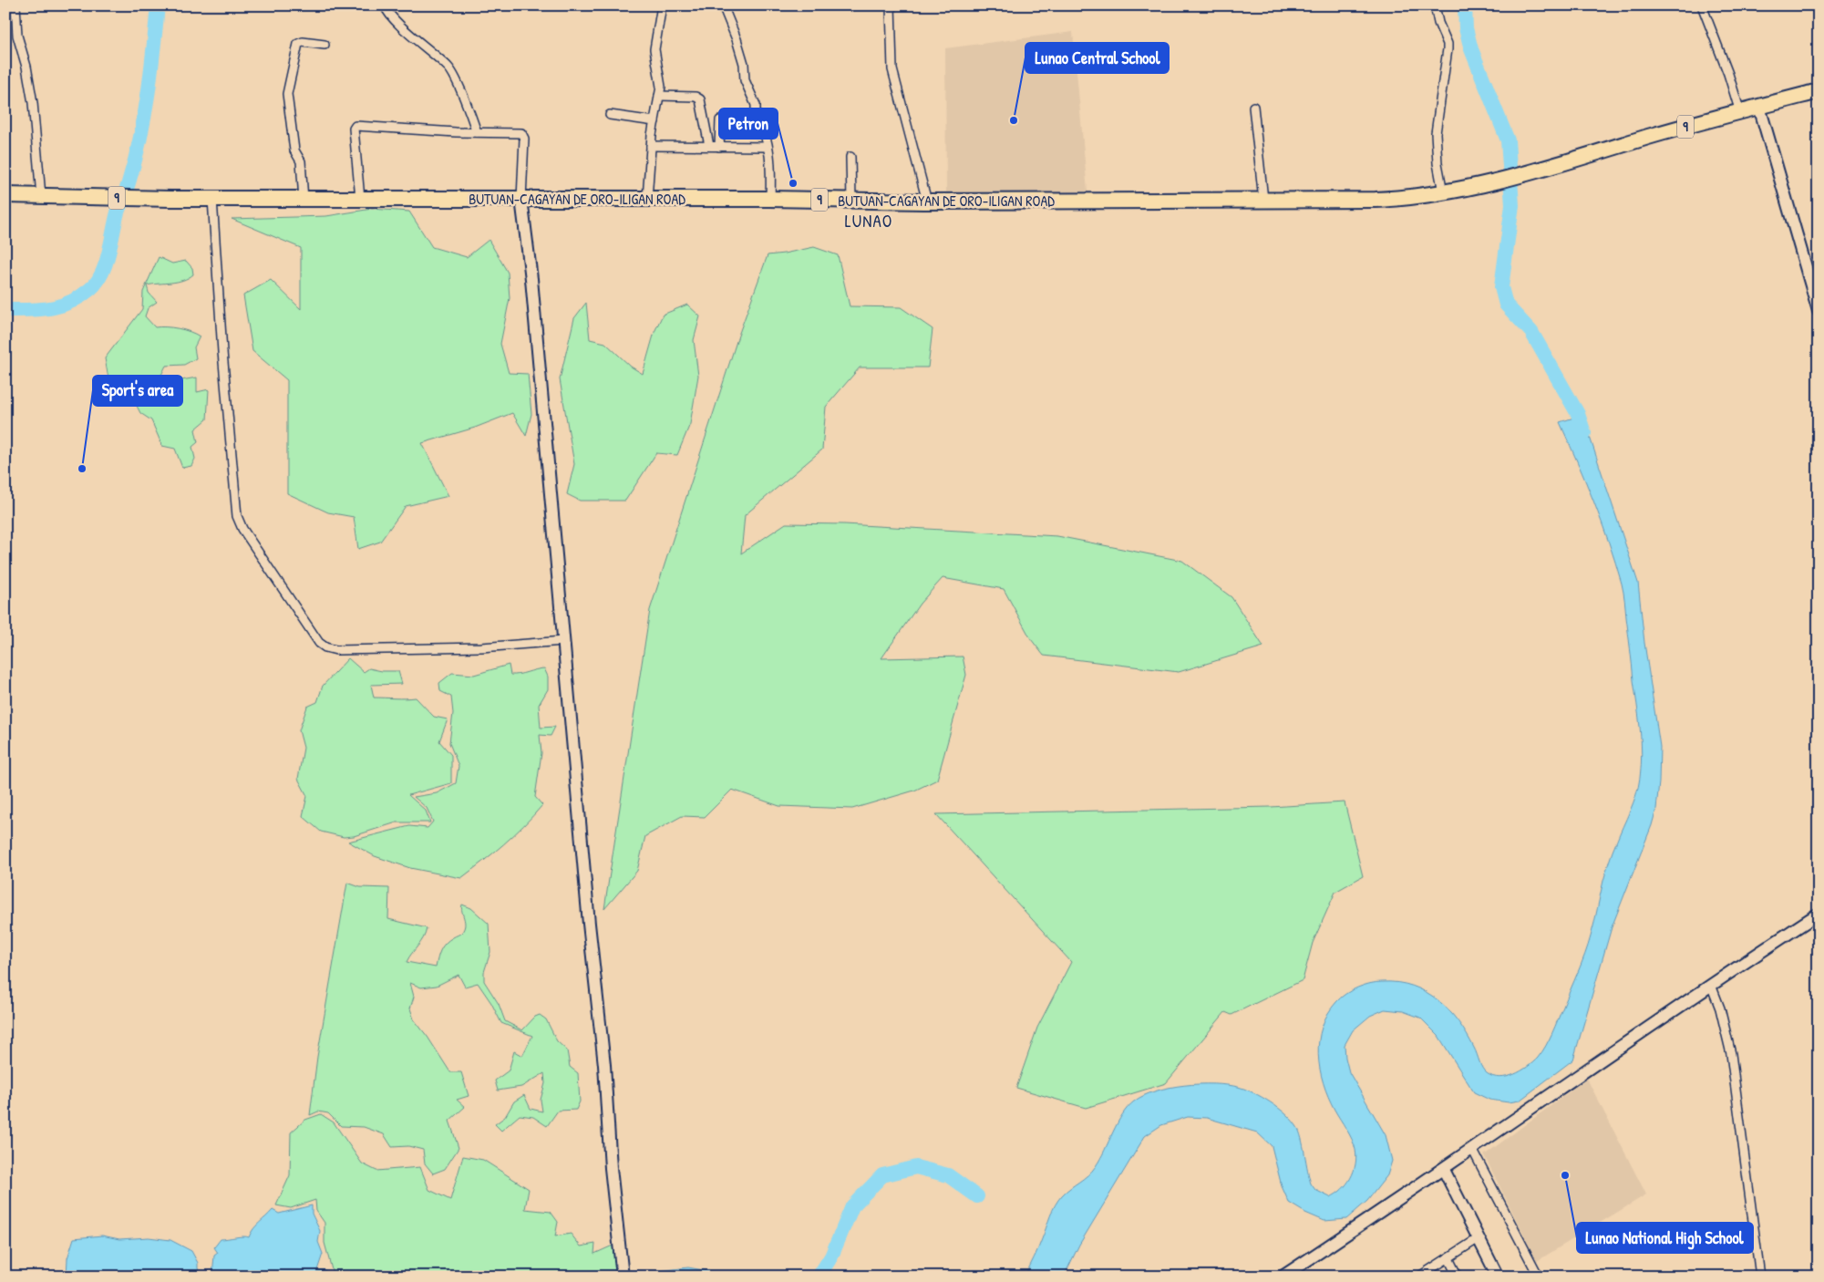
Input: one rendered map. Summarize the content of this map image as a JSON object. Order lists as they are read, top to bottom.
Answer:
{
  "streets": {
    "highway": ["9", "BUTUAN-CAGAYAN DE ORO-ILIGAN ROAD"]
  },
  "districts": ["LUNAO"],
  "places": [
    "Lunao Central School",
    "Petron",
    "Sport's area",
    "Lunao National High School"
  ]
}
